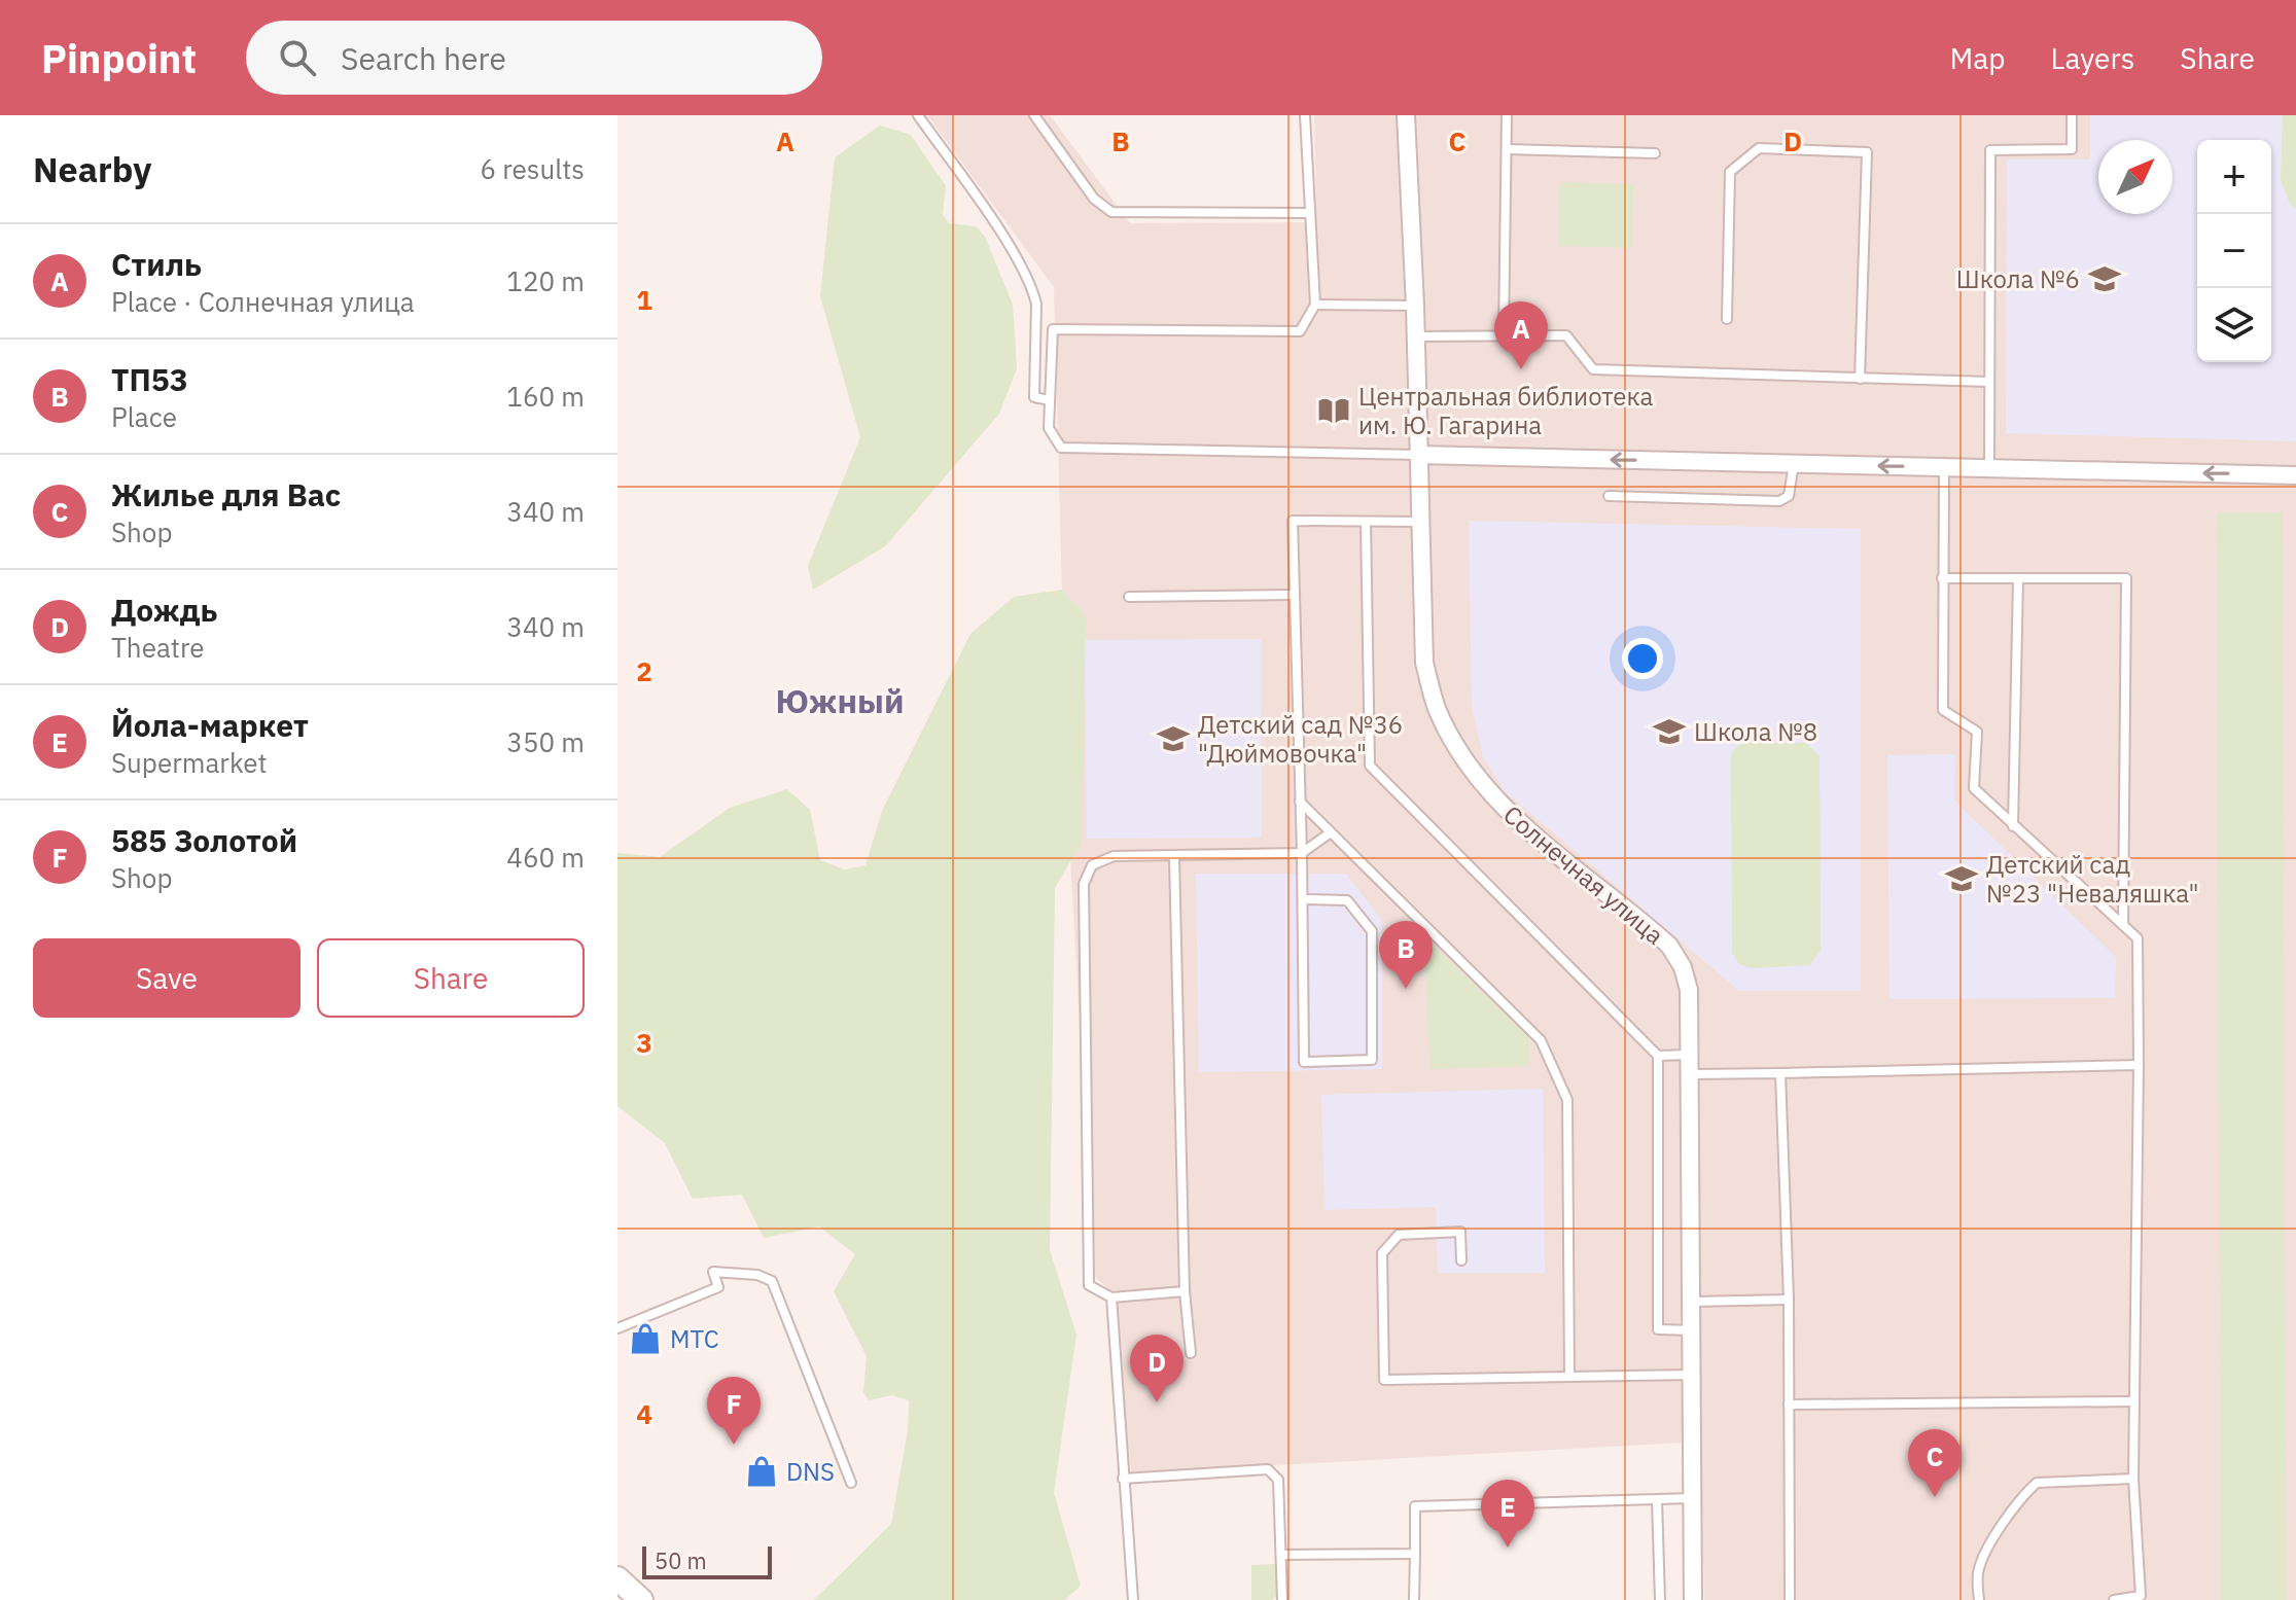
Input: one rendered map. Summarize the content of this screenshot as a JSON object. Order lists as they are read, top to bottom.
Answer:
{
  "streets": {
    "street": ["Солнечная улица"]
  },
  "districts": ["Южный"],
  "places": {
    "school or university": [
      "Школа №6",
      "Школа №8",
      "Детский сад №36 \"Дюймовочка\"",
      "Детский сад №23 \"Неваляшка\""
    ],
    "library": ["Центральная библиотека им. Ю. Гагарина"],
    "shop": ["МТС", "DNS"]
  },
  "scale_bar": "50 m",
  "north": "top right",
  "page": {
    "header": "Pinpoint",
    "search": "Search here",
    "nav": ["Map", "Layers", "Share"],
    "heading": ["Nearby", "6 results"],
    "map_buttons": ["+", "−"],
    "list": [
      {
        "mark": "A",
        "name": "Стиль",
        "note": "Place · Солнечная улица",
        "value": "120 m"
      },
      {
        "mark": "B",
        "name": "ТП53",
        "note": "Place",
        "value": "160 m"
      },
      {
        "mark": "C",
        "name": "Жилье для Вас",
        "note": "Shop",
        "value": "340 m"
      },
      {
        "mark": "D",
        "name": "Дождь",
        "note": "Theatre",
        "value": "340 m"
      },
      {
        "mark": "E",
        "name": "Йола-маркет",
        "note": "Supermarket",
        "value": "350 m"
      },
      {
        "mark": "F",
        "name": "585 Золотой",
        "note": "Shop",
        "value": "460 m"
      }
    ],
    "pins": [
      "A",
      "B",
      "D",
      "F",
      "C",
      "E"
    ],
    "buttons": ["Save", "Share"],
    "scale": "50 m"
  },
  "grid": {
    "columns": [
      "A",
      "B",
      "C",
      "D"
    ],
    "rows": [
      "1",
      "2",
      "3",
      "4"
    ]
  }
}
